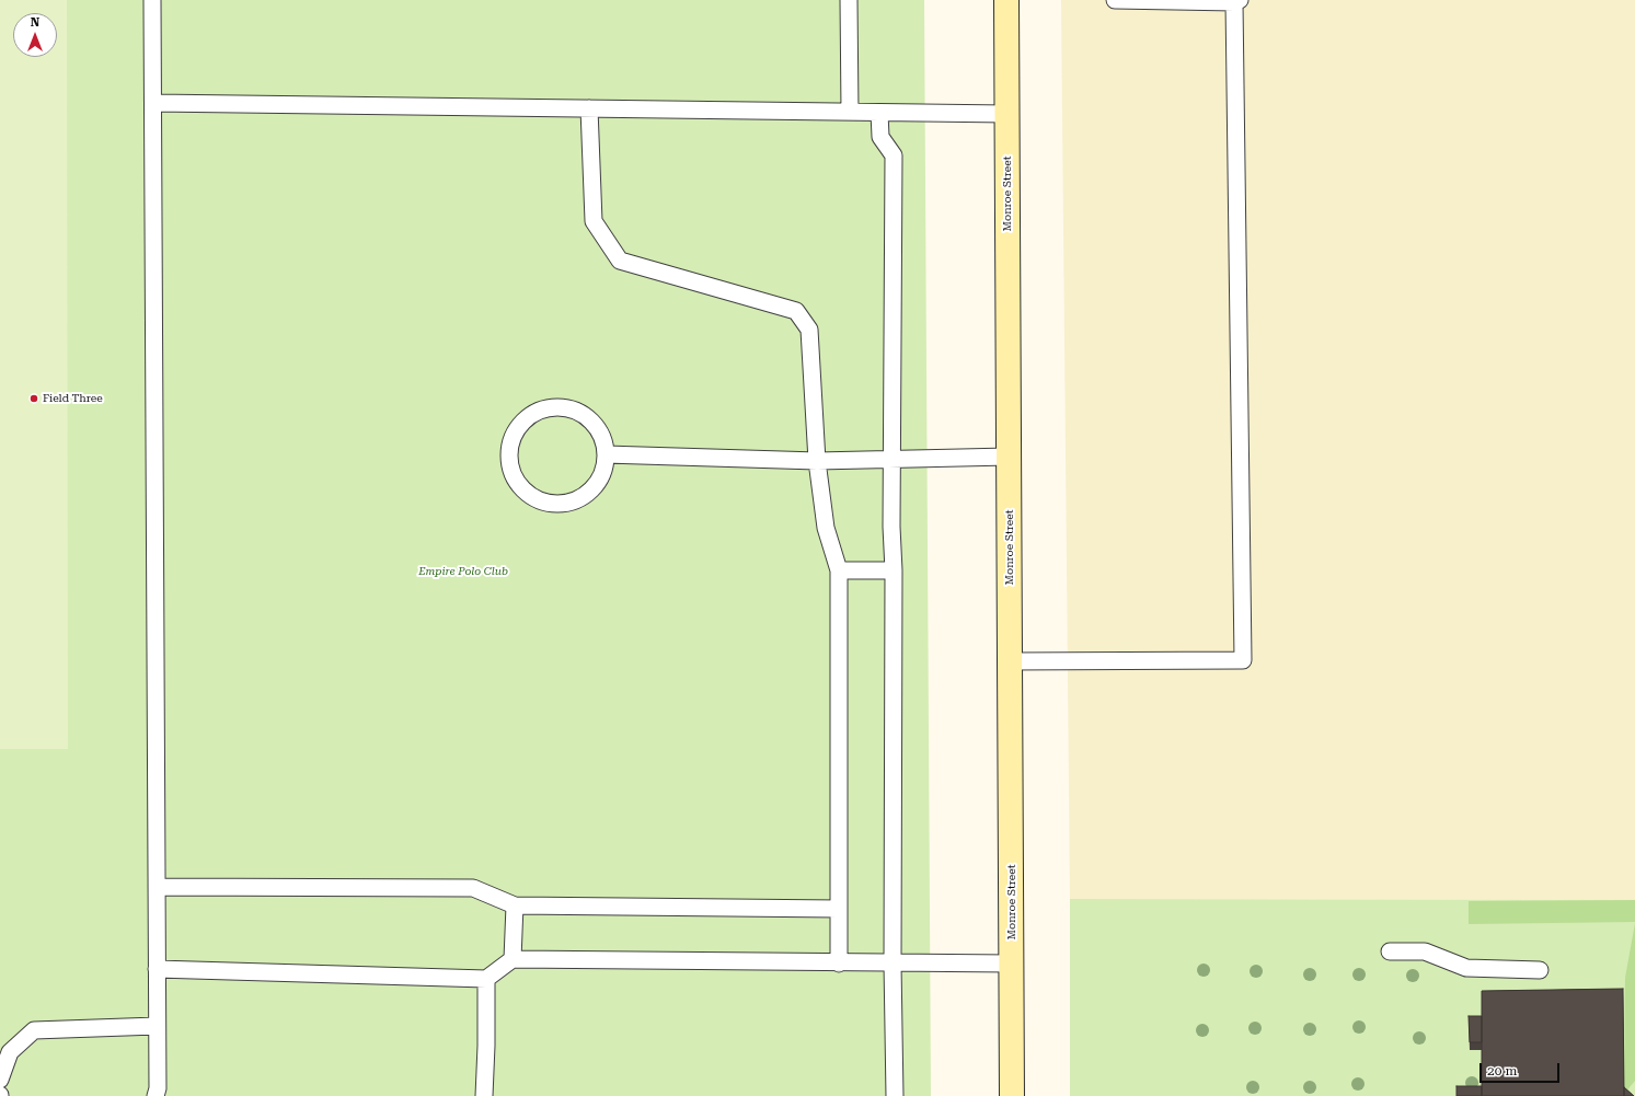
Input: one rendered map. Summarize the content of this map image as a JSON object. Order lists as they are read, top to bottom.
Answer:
{
  "streets": {
    "main road": ["Monroe Street"]
  },
  "parks": ["Empire Polo Club"],
  "places": ["Field Three"],
  "scale_bar": "20 m",
  "north": "top"
}
